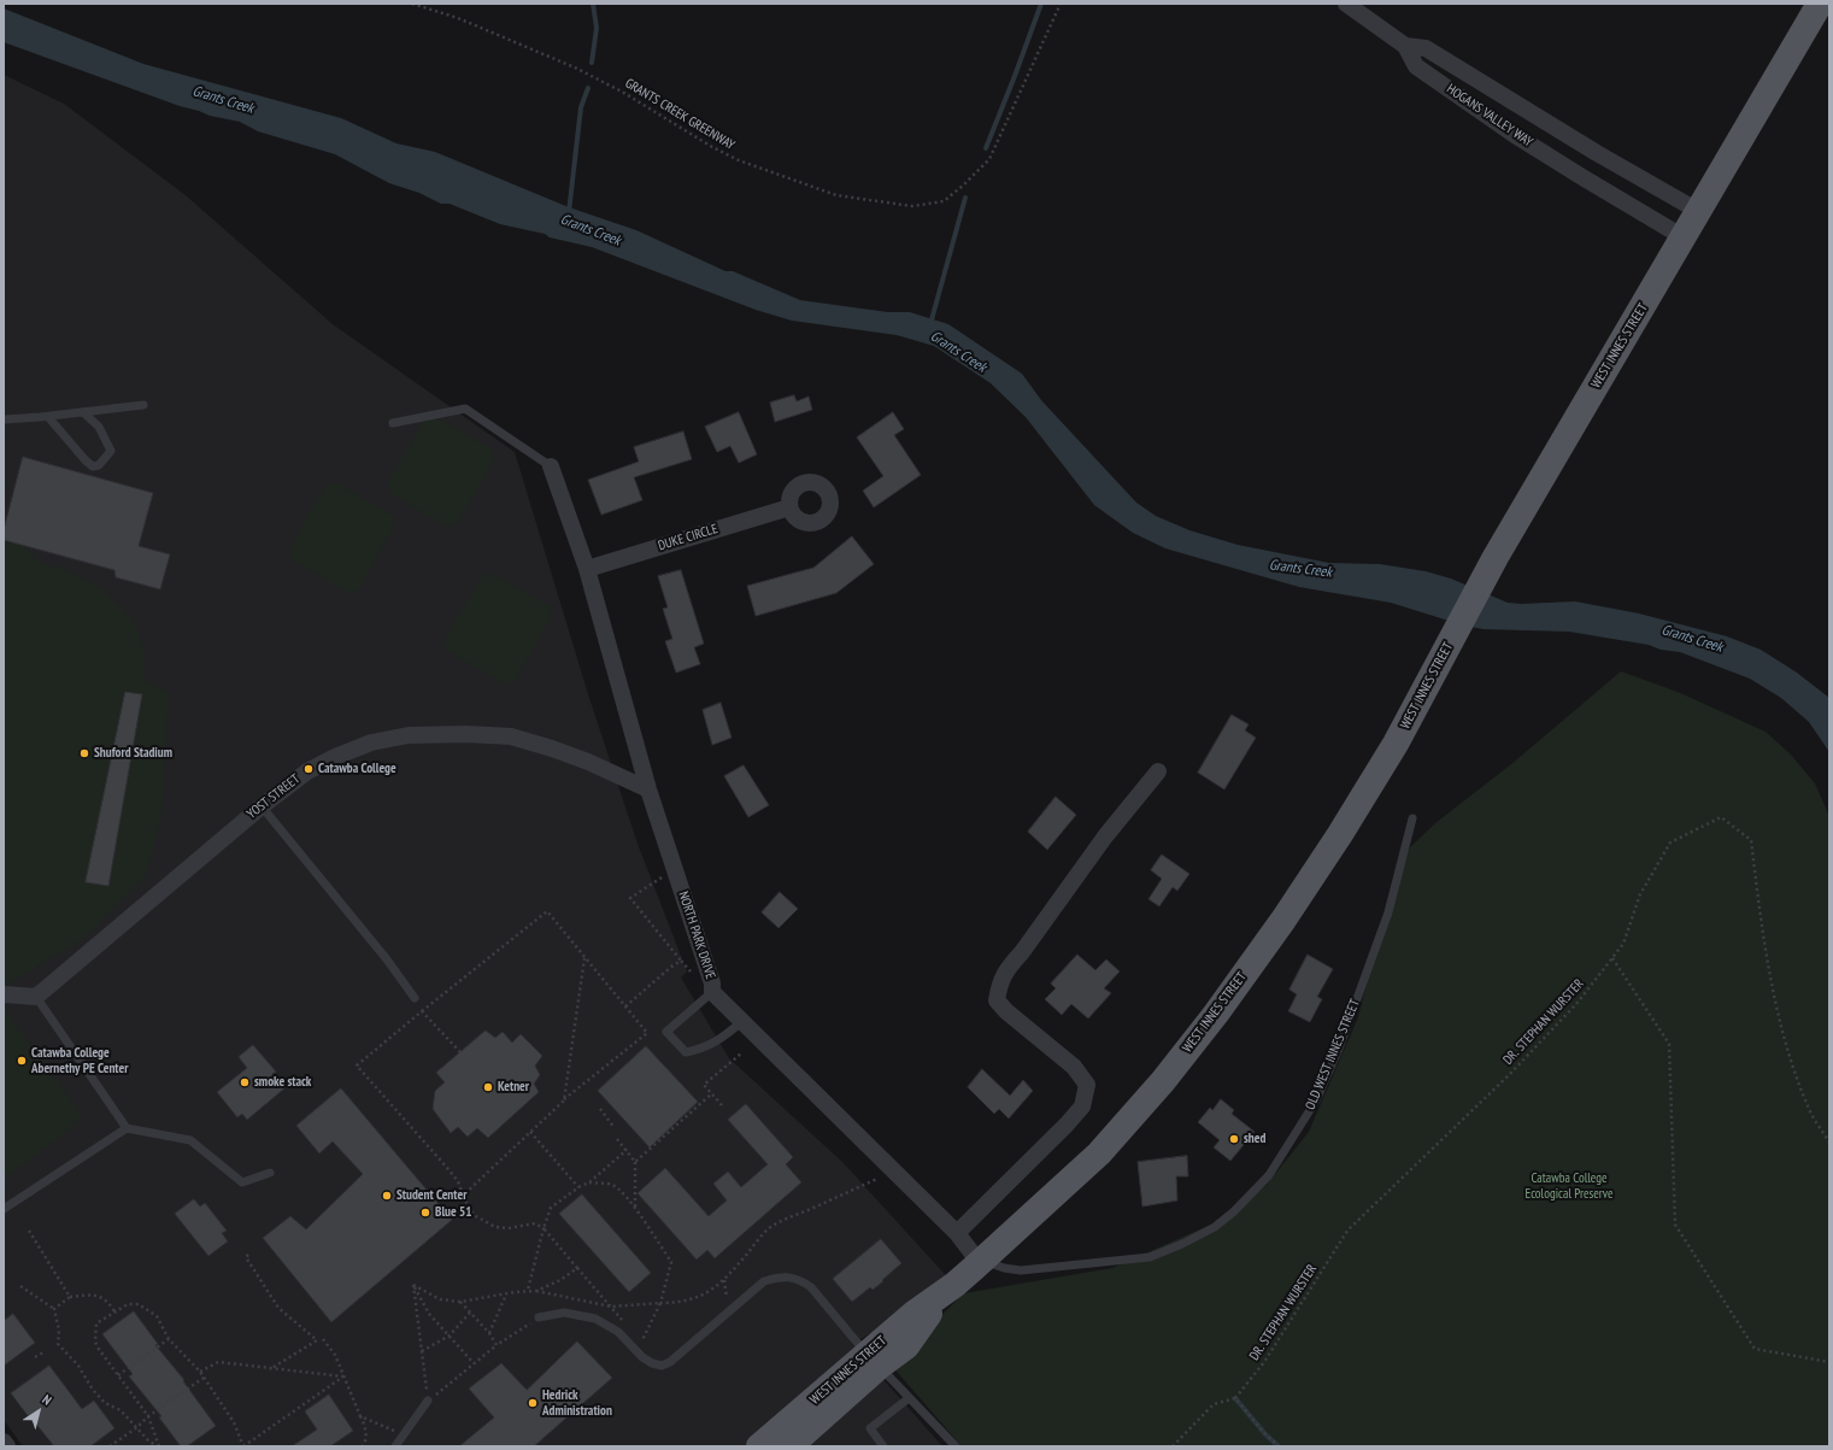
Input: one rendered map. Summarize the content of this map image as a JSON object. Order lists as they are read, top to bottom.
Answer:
{
  "streets": {
    "main road": ["WEST INNES STREET"],
    "street": [
      "HOGANS VALLEY WAY",
      "DUKE CIRCLE",
      "YOST STREET",
      "NORTH PARK DRIVE"
    ],
    "lane": ["OLD WEST INNES STREET"],
    "path": ["GRANTS CREEK GREENWAY", "DR. STEPHAN WURSTER"]
  },
  "crossings": [
    ["HOGANS VALLEY WAY", "WEST INNES STREET"],
    ["WEST INNES STREET", "NORTH PARK DRIVE"],
    ["WEST INNES STREET", "OLD WEST INNES STREET"],
    ["DUKE CIRCLE", "NORTH PARK DRIVE"],
    ["YOST STREET", "NORTH PARK DRIVE"],
    ["NORTH PARK DRIVE", "OLD WEST INNES STREET"]
  ],
  "water": ["Grants Creek"],
  "parks": ["Catawba College Ecological Preserve"],
  "places": [
    "Shuford Stadium",
    "Catawba College",
    "Catawba College Abernethy PE Center",
    "smoke stack",
    "Ketner",
    "shed",
    "Student Center",
    "Blue 51",
    "Hedrick Administration"
  ],
  "north": "top right"
}
